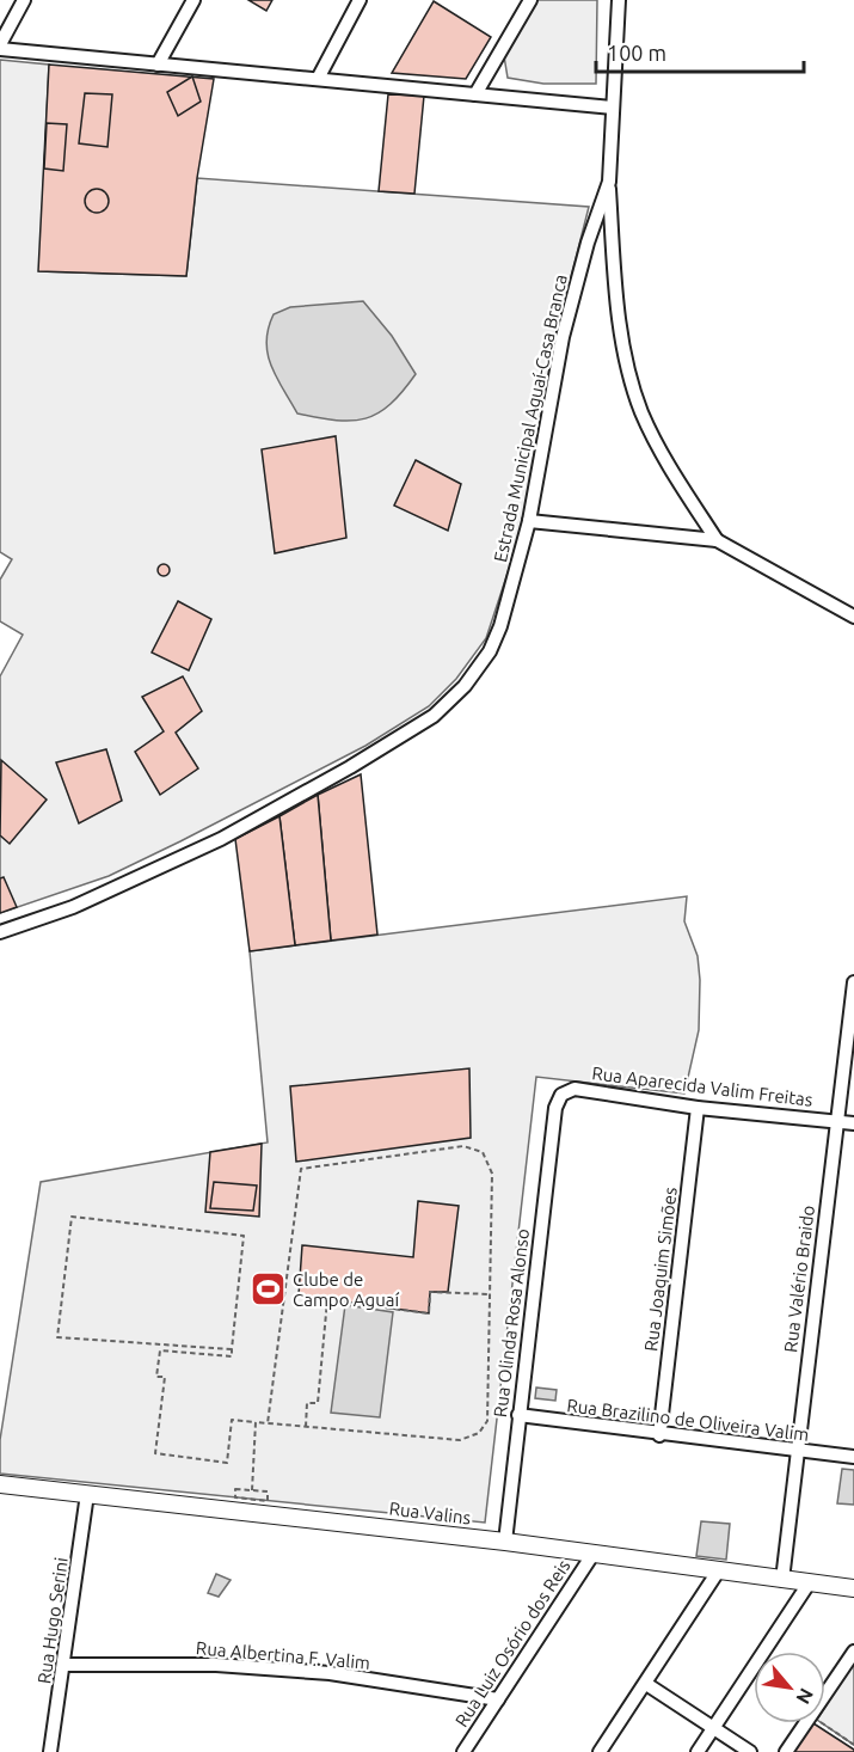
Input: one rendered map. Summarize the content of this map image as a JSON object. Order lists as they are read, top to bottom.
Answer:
{
  "streets": {
    "street": [
      "Estrada Municipal Aguaí-Casa Branca",
      "Rua Aparecida Valim Freitas",
      "Rua Joaquim Simões",
      "Rua Valério Braido",
      "Rua Olinda Rosa Alonso",
      "Rua Brazilino de Oliveira Valim",
      "Rua Valins",
      "Rua Hugo Serini",
      "Rua Luiz Osório dos Reis",
      "Rua Albertina F. Valim"
    ]
  },
  "crossings": [
    ["Rua Aparecida Valim Freitas", "Rua Joaquim Simões"],
    ["Rua Aparecida Valim Freitas", "Rua Valério Braido"],
    ["Rua Aparecida Valim Freitas", "Rua Olinda Rosa Alonso"],
    ["Rua Joaquim Simões", "Rua Brazilino de Oliveira Valim"],
    ["Rua Valério Braido", "Rua Brazilino de Oliveira Valim"],
    ["Rua Valério Braido", "Rua Valins"],
    ["Rua Olinda Rosa Alonso", "Rua Brazilino de Oliveira Valim"],
    ["Rua Olinda Rosa Alonso", "Rua Valins"],
    ["Rua Valins", "Rua Hugo Serini"],
    ["Rua Valins", "Rua Luiz Osório dos Reis"],
    ["Rua Hugo Serini", "Rua Albertina F. Valim"],
    ["Rua Luiz Osório dos Reis", "Rua Albertina F. Valim"]
  ],
  "places": {
    "sports": ["Clube de Campo Aguaí"]
  },
  "scale_bar": "100 m",
  "north": "bottom right"
}
